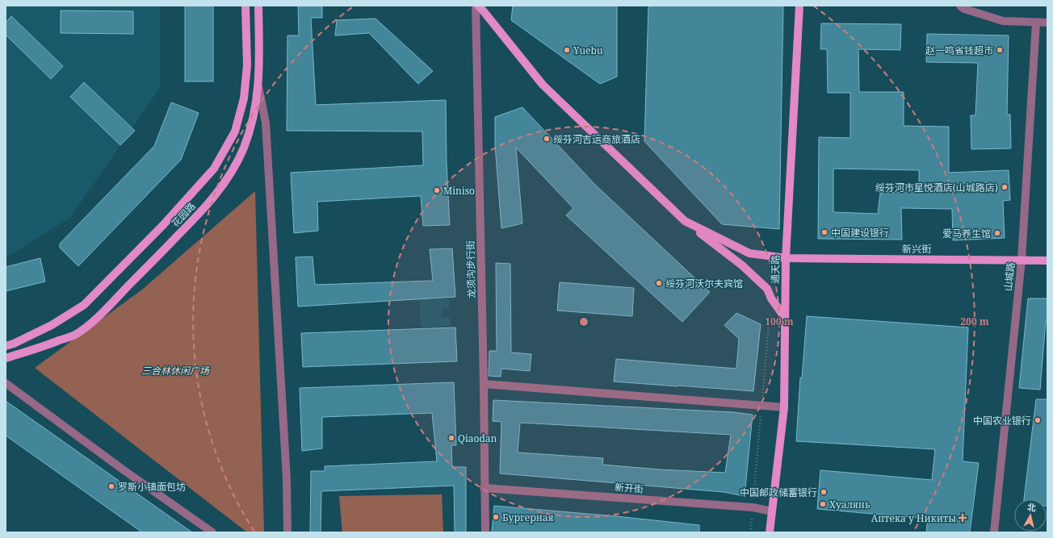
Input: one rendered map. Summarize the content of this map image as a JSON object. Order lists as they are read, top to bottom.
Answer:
{
  "streets": {
    "main road": ["花园路", "新兴街", "通天路"],
    "street": ["龙须沟步行街", "山城路", "新开街"]
  },
  "crossings": [
    ["新兴街", "通天路"],
    ["新兴街", "山城路"],
    ["龙须沟步行街", "新开街"],
    ["通天路", "新开街"]
  ],
  "parks": ["三合林休闲广场"],
  "places": {
    "other": [
      "Yuebu",
      "赵一鸣省钱超市",
      "绥芬河吉运商旅酒店",
      "绥芬河市星悦酒店(山城路店)",
      "Miniso",
      "中国建设银行",
      "爱马养生馆",
      "绥芬河沃尔夫宾馆",
      "中国农业银行",
      "Qiaodan",
      "罗斯小镇面包坊",
      "中国邮政储蓄银行",
      "Хуалянь",
      "Бургерная"
    ],
    "health": ["Аптека у Никиты"]
  },
  "north": "top",
  "rings": ["100 m", "200 m"]
}
